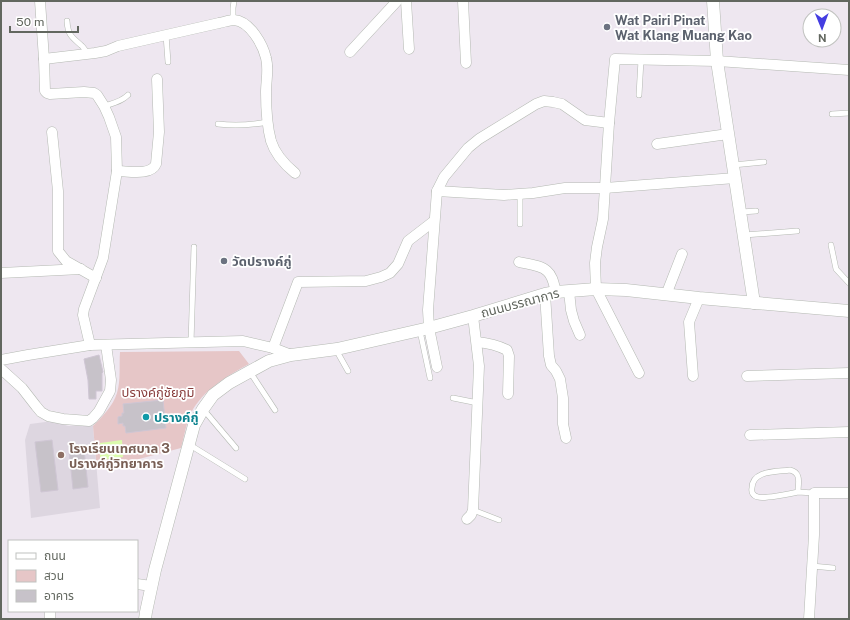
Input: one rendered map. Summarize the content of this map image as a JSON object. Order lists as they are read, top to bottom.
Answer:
{
  "streets": {
    "street": ["ถนนบรรณาการ"]
  },
  "parks": ["ปรางค์กู่ชัยภูมิ"],
  "places": [
    "Wat Pairi Pinat Wat Klang Muang Kao",
    "วัดปรางค์กู่",
    "ปรางค์กู่",
    "โรงเรียนเทศบาล 3 ปรางค์กู่วิทยาคาร"
  ],
  "legend": ["ถนน", "สวน", "อาคาร"],
  "scale_bar": "50 m",
  "north": "bottom"
}
